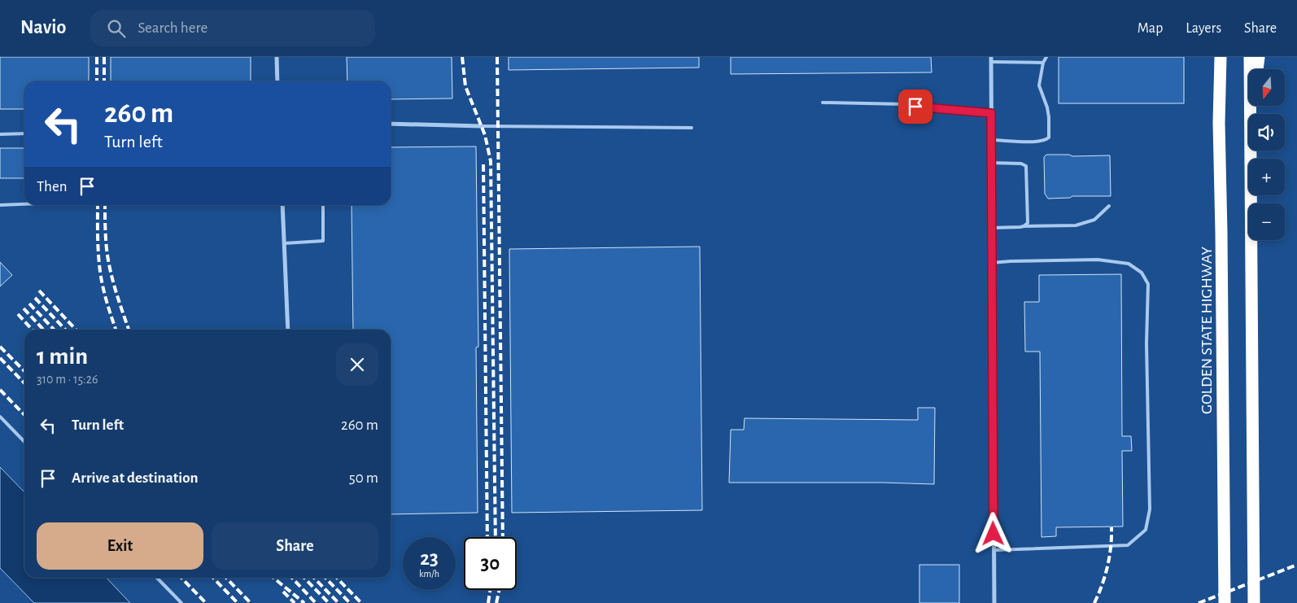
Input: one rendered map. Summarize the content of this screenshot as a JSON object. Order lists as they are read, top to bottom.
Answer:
{
  "streets": {
    "highway": ["GOLDEN STATE HIGHWAY"]
  },
  "north": "bottom",
  "page": {
    "header": "Navio",
    "search": "Search here",
    "nav": ["Map", "Layers", "Share"],
    "map_buttons": ["+", "−"],
    "turn": ["260 m", "Turn left"],
    "then": "Then",
    "heading": ["1 min", "310 m · 15:26"],
    "list": [
      {
        "name": "Turn left",
        "value": "260 m"
      },
      {
        "name": "Arrive at destination",
        "value": "50 m"
      }
    ],
    "buttons": ["Exit", "Share"],
    "speed": "23 km/h",
    "limit": "30"
  }
}
